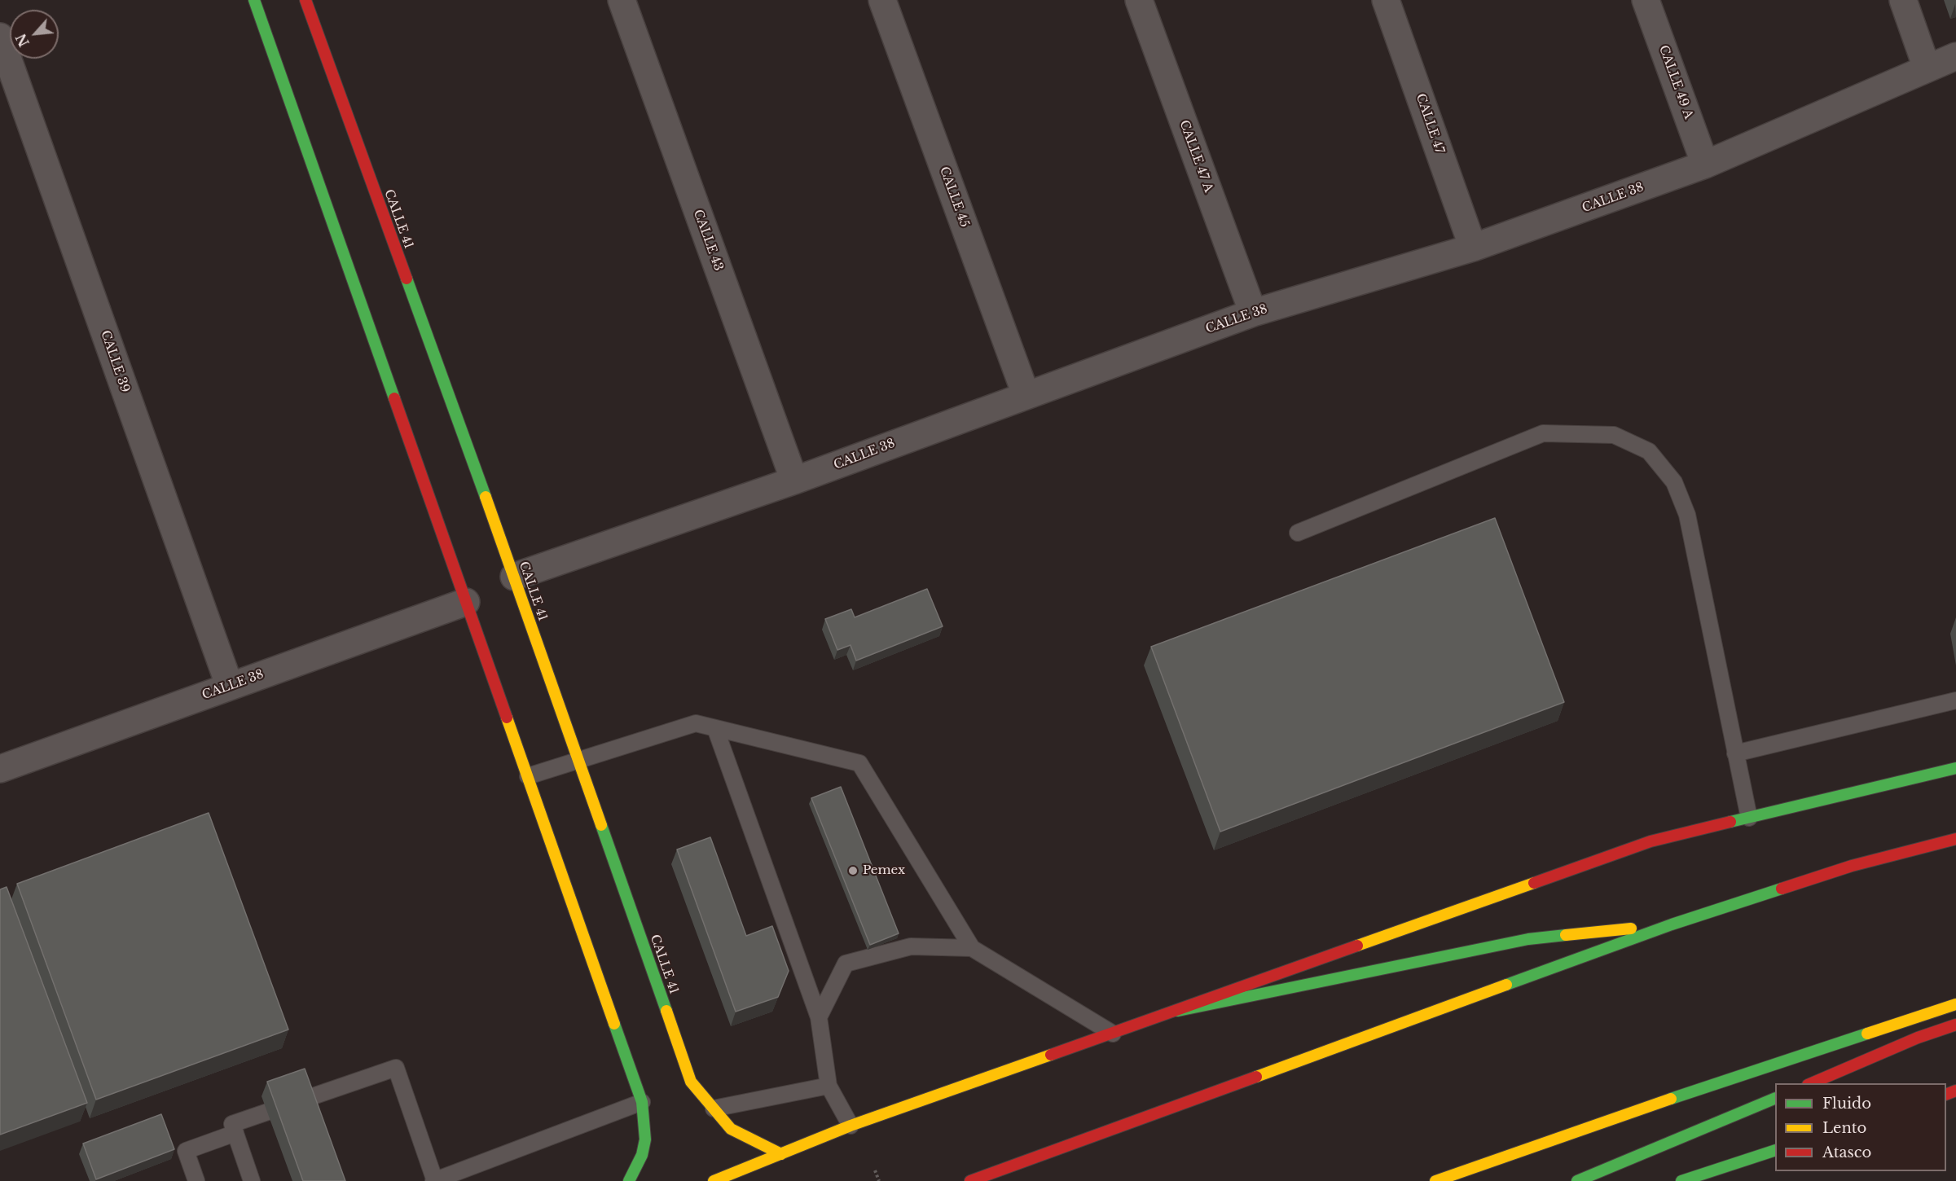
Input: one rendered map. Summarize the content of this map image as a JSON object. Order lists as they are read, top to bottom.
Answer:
{
  "streets": {
    "main road": ["CALLE 41"],
    "street": [
      "CALLE 49 A",
      "CALLE 47",
      "CALLE 47 A",
      "CALLE 45",
      "CALLE 38",
      "CALLE 43",
      "CALLE 39"
    ]
  },
  "crossings": [
    ["CALLE 49 A", "CALLE 38"],
    ["CALLE 47", "CALLE 38"],
    ["CALLE 47 A", "CALLE 38"],
    ["CALLE 45", "CALLE 38"],
    ["CALLE 38", "CALLE 41"],
    ["CALLE 38", "CALLE 43"],
    ["CALLE 38", "CALLE 39"]
  ],
  "places": ["Pemex"],
  "legend": ["Fluido", "Lento", "Atasco"],
  "north": "bottom left"
}
